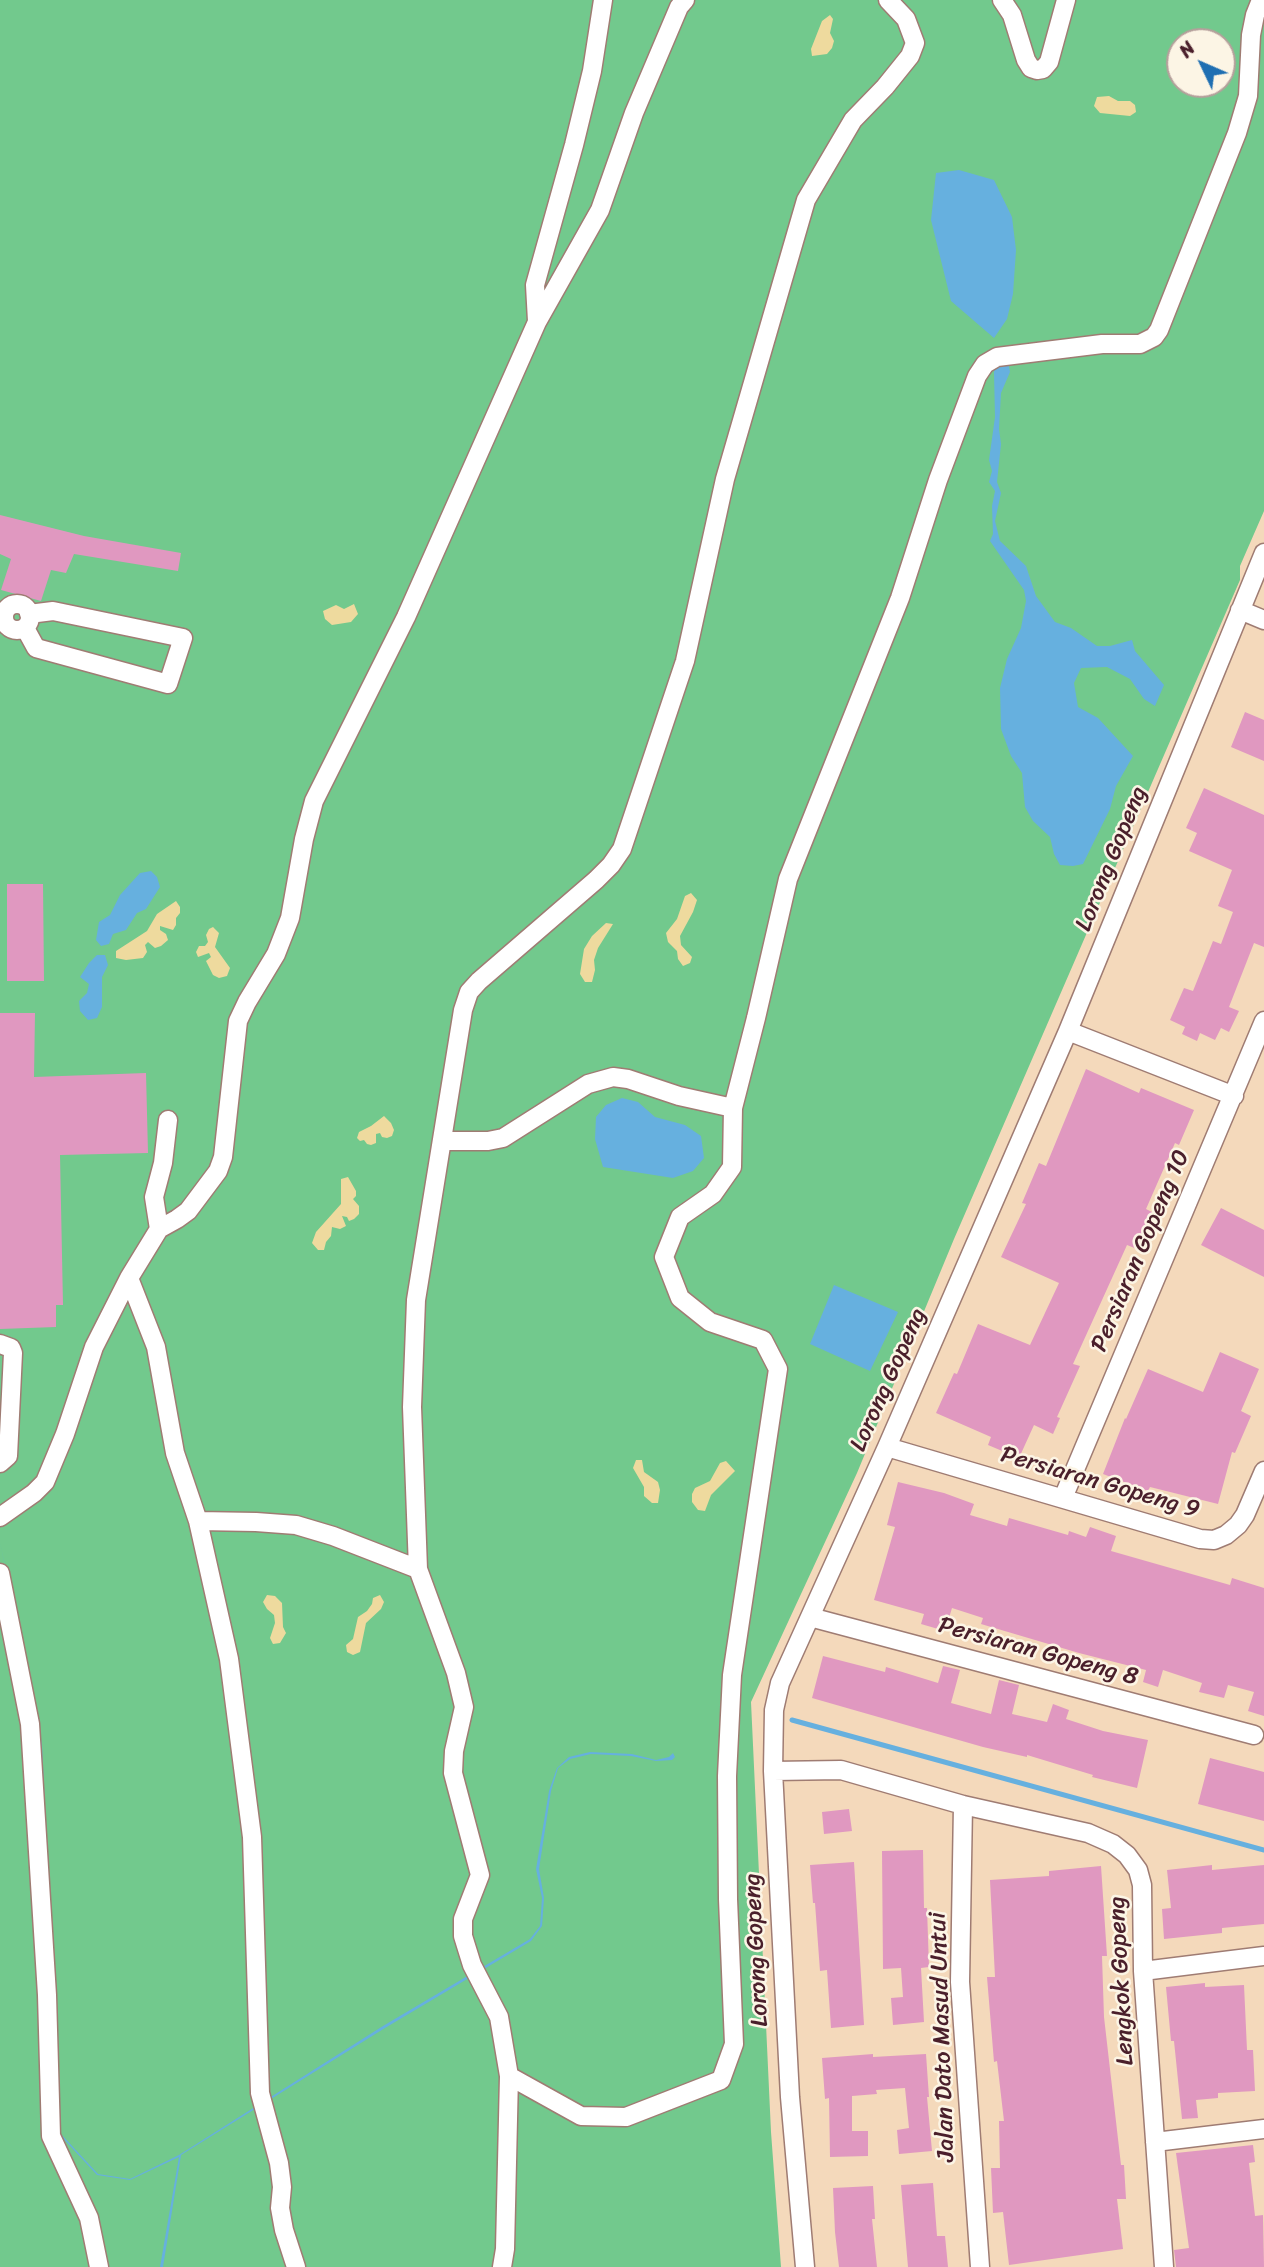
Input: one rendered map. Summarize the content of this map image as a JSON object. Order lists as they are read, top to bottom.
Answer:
{
  "streets": {
    "street": [
      "Lorong Gopeng",
      "Persiaran Gopeng 10",
      "Persiaran Gopeng 9",
      "Persiaran Gopeng 8",
      "Lengkok Gopeng",
      "Jalan Dato Masud Untui"
    ]
  },
  "crossings": [
    ["Lorong Gopeng", "Persiaran Gopeng 9"],
    ["Lorong Gopeng", "Persiaran Gopeng 8"],
    ["Lorong Gopeng", "Lengkok Gopeng"],
    ["Persiaran Gopeng 10", "Persiaran Gopeng 9"],
    ["Lengkok Gopeng", "Jalan Dato Masud Untui"]
  ],
  "north": "top left"
}
